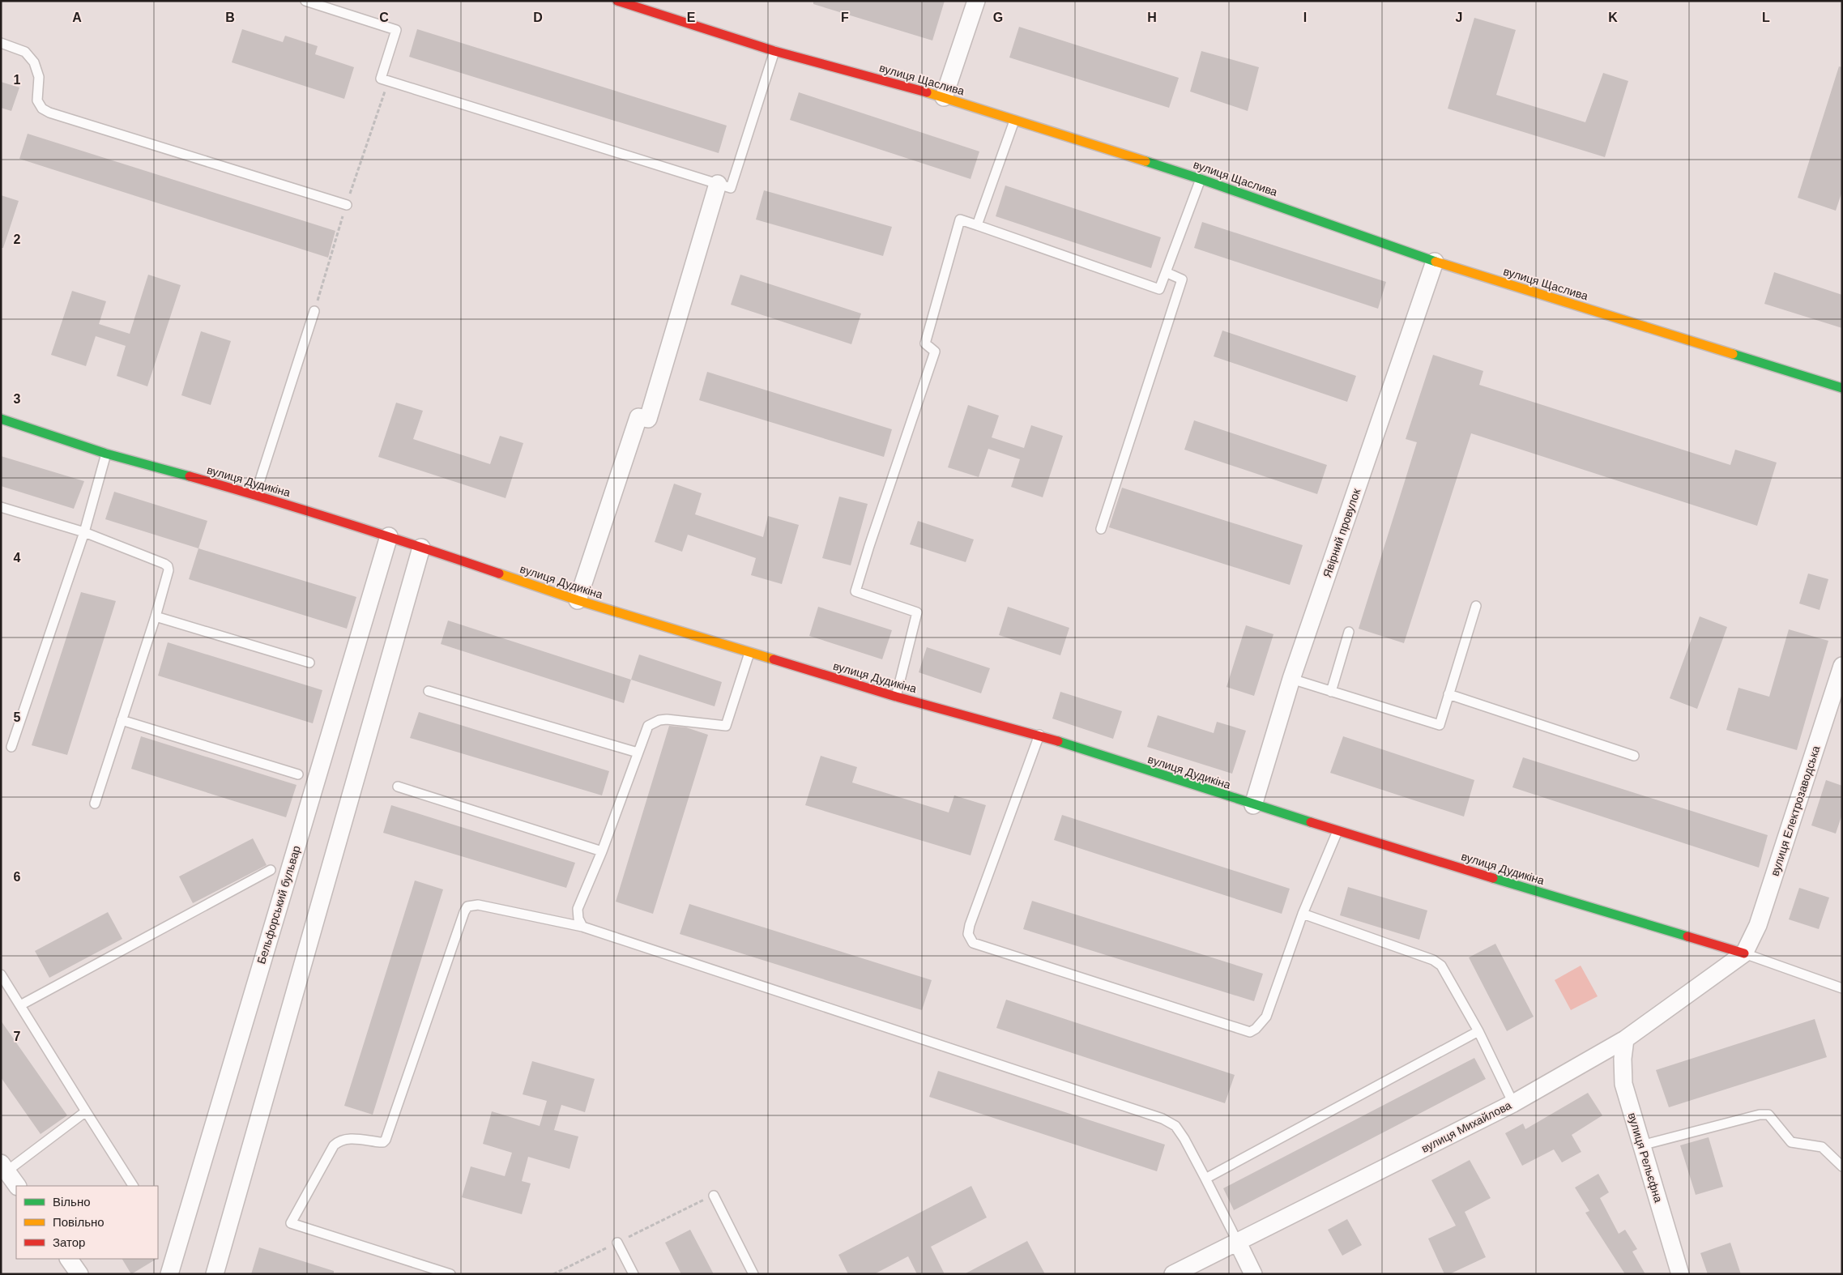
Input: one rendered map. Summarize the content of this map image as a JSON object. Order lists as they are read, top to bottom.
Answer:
{
  "streets": {
    "street": [
      "вулиця Щаслива",
      "вулиця Дудикіна",
      "Явірний провулок",
      "вулиця Електрозаводська",
      "Бельфорський бульвар",
      "вулиця Михайлова",
      "вулиця Рельєфна"
    ]
  },
  "crossings": [
    ["вулиця Щаслива", "Явірний провулок"],
    ["вулиця Дудикіна", "Явірний провулок"],
    ["вулиця Дудикіна", "вулиця Електрозаводська"],
    ["вулиця Дудикіна", "Бельфорський бульвар"],
    ["вулиця Дудикіна", "вулиця Михайлова"],
    ["вулиця Електрозаводська", "вулиця Михайлова"],
    ["вулиця Михайлова", "вулиця Рельєфна"]
  ],
  "legend": ["Вільно", "Повільно", "Затор"],
  "grid": {
    "columns": [
      "A",
      "B",
      "C",
      "D",
      "E",
      "F",
      "G",
      "H",
      "I",
      "J",
      "K",
      "L"
    ],
    "rows": [
      "1",
      "2",
      "3",
      "4",
      "5",
      "6",
      "7"
    ]
  }
}
